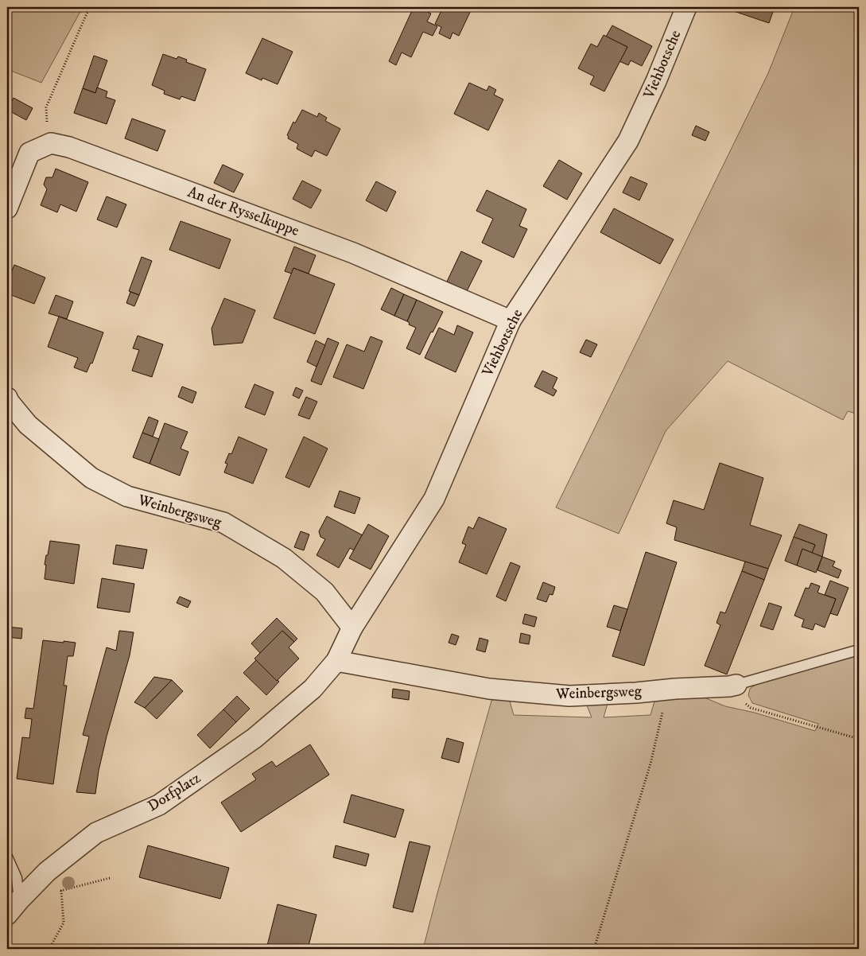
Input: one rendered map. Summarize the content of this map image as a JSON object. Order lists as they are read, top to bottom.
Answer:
{
  "streets": {
    "street": [
      "Viehbotsche",
      "An der Rysselkuppe",
      "Weinbergsweg",
      "Dorfplatz"
    ]
  },
  "crossings": [
    ["Viehbotsche", "An der Rysselkuppe"],
    ["Viehbotsche", "Weinbergsweg"],
    ["Viehbotsche", "Dorfplatz"],
    ["Weinbergsweg", "Dorfplatz"]
  ]
}
